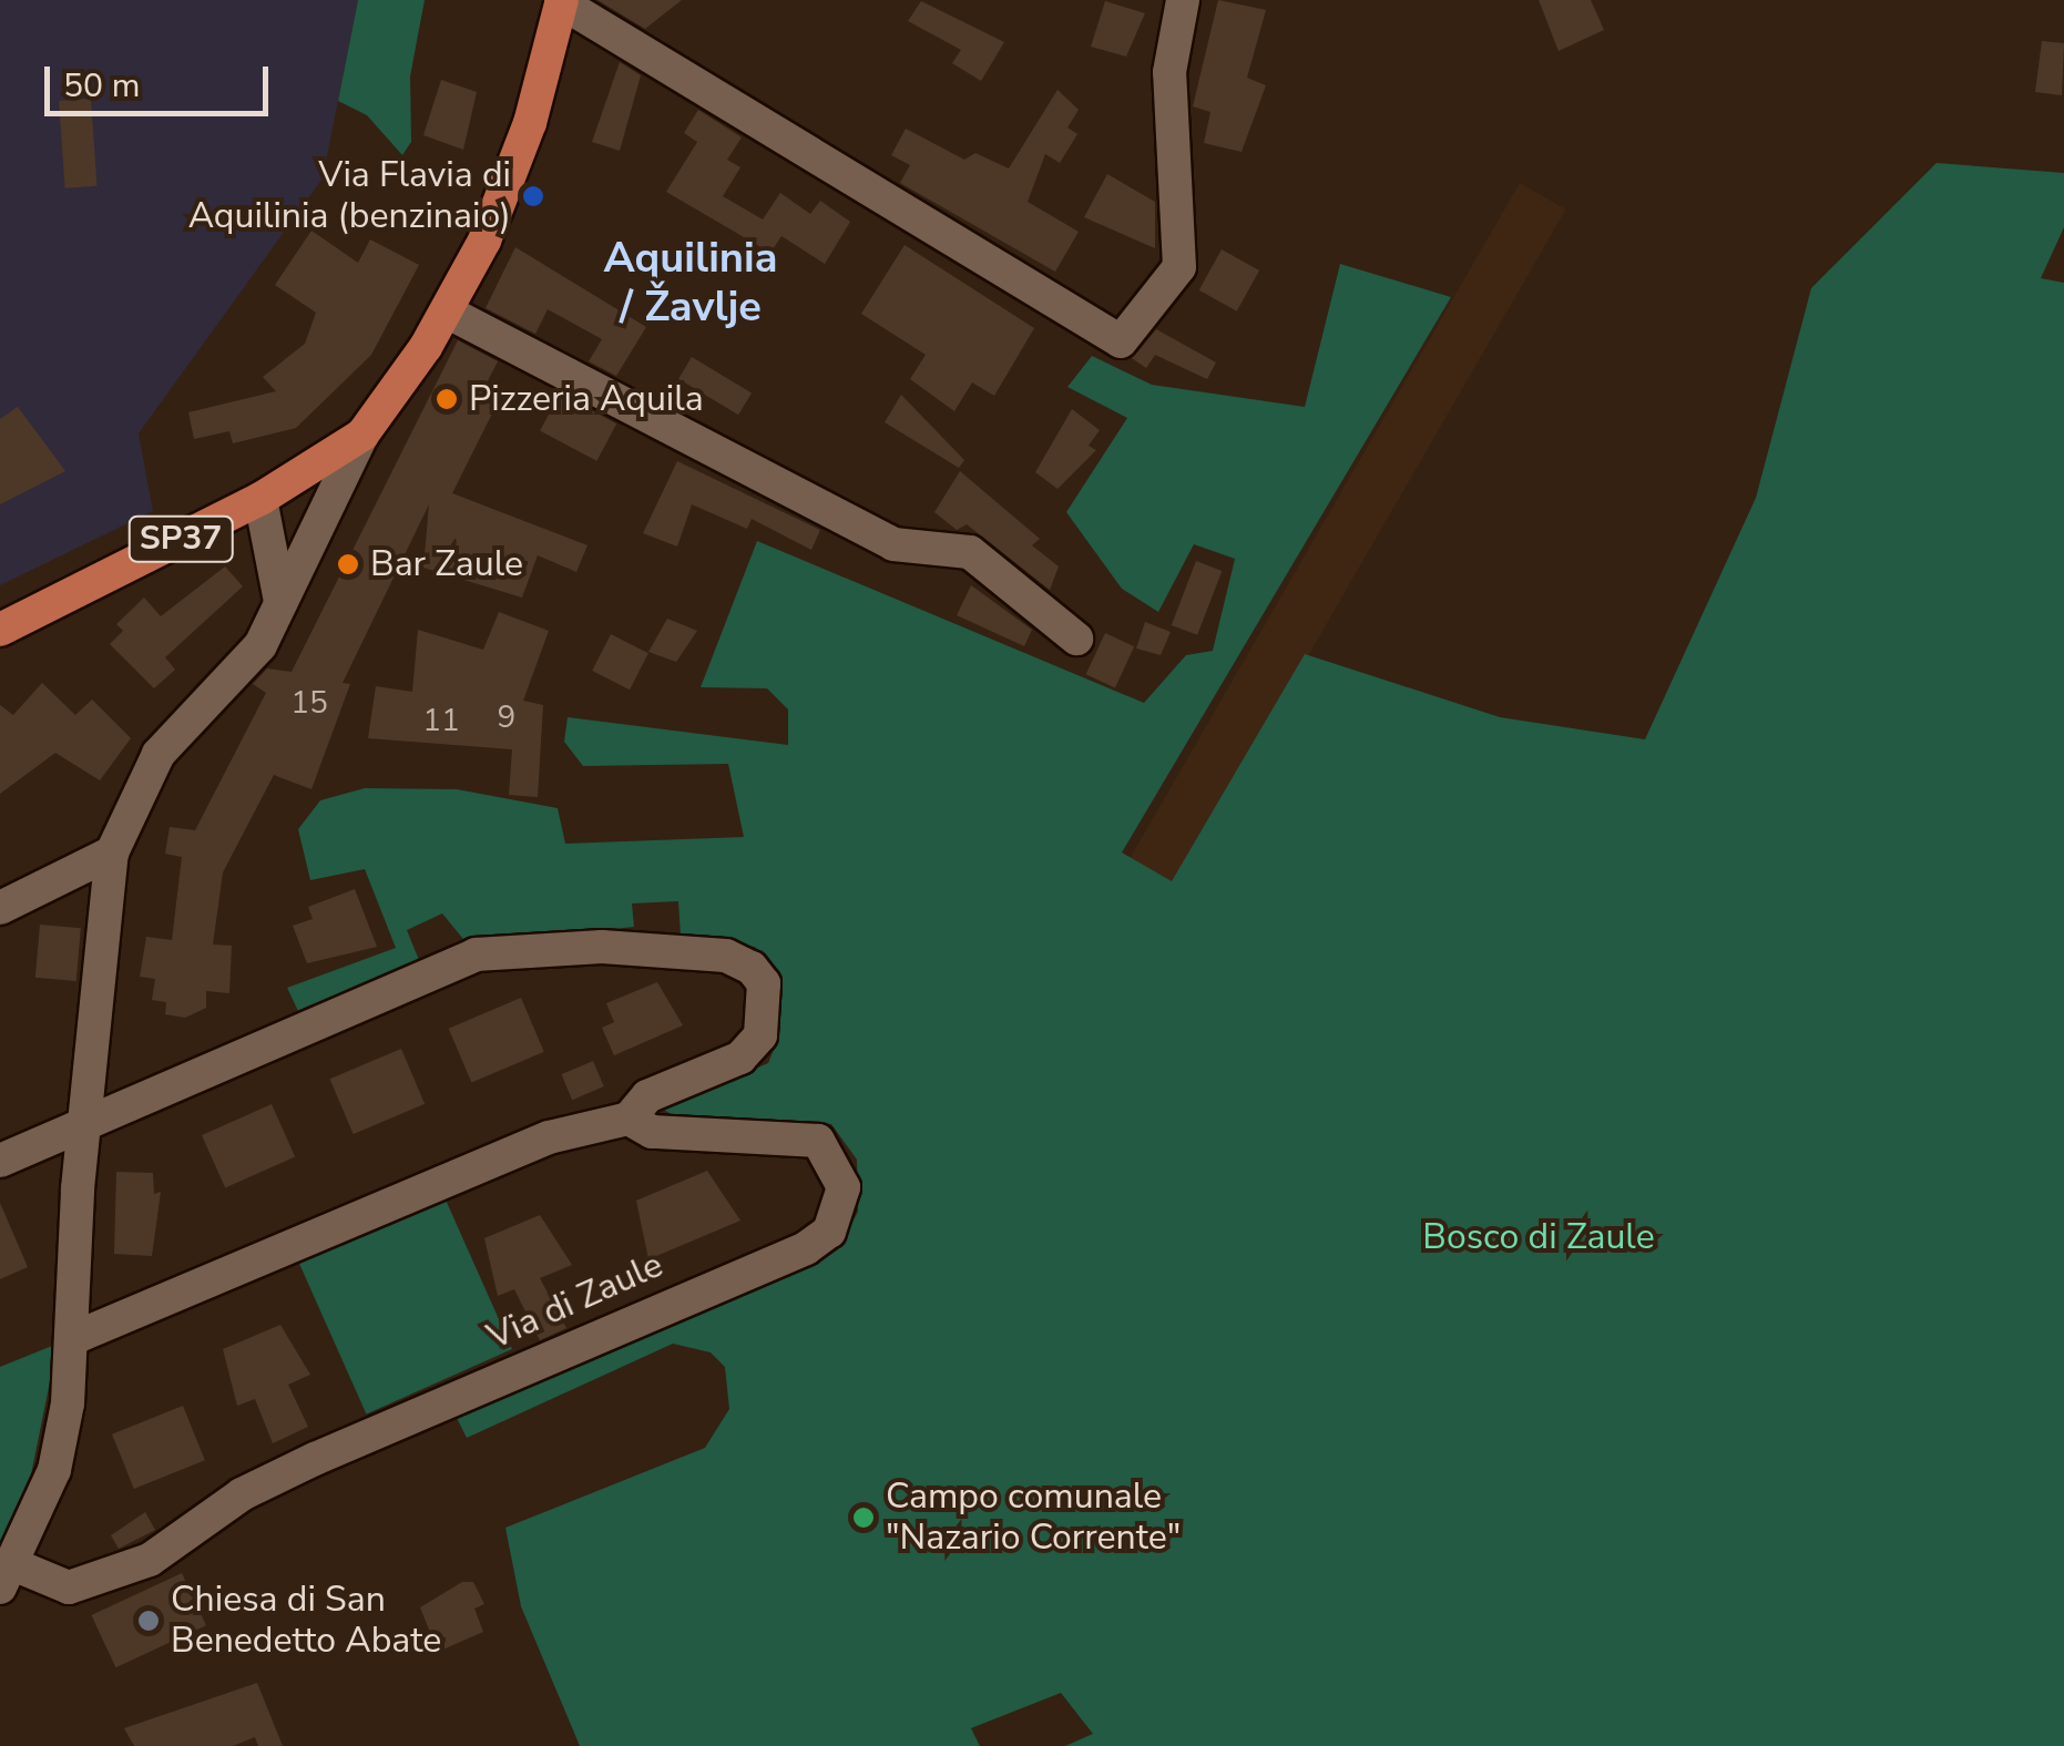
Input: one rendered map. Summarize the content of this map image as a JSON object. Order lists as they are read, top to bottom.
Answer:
{
  "streets": {
    "main road": ["SP37"],
    "street": ["Via di Zaule"]
  },
  "districts": ["Aquilinia / Žavlje"],
  "parks": ["Bosco di Zaule"],
  "places": [
    "Via Flavia di Aquilinia (benzinaio)",
    "Pizzeria Aquila",
    "Bar Zaule",
    "Campo comunale \"Nazario Corrente\"",
    "Chiesa di San Benedetto Abate"
  ],
  "house_numbers": ["15", "9", "11"],
  "scale_bar": "50 m"
}
